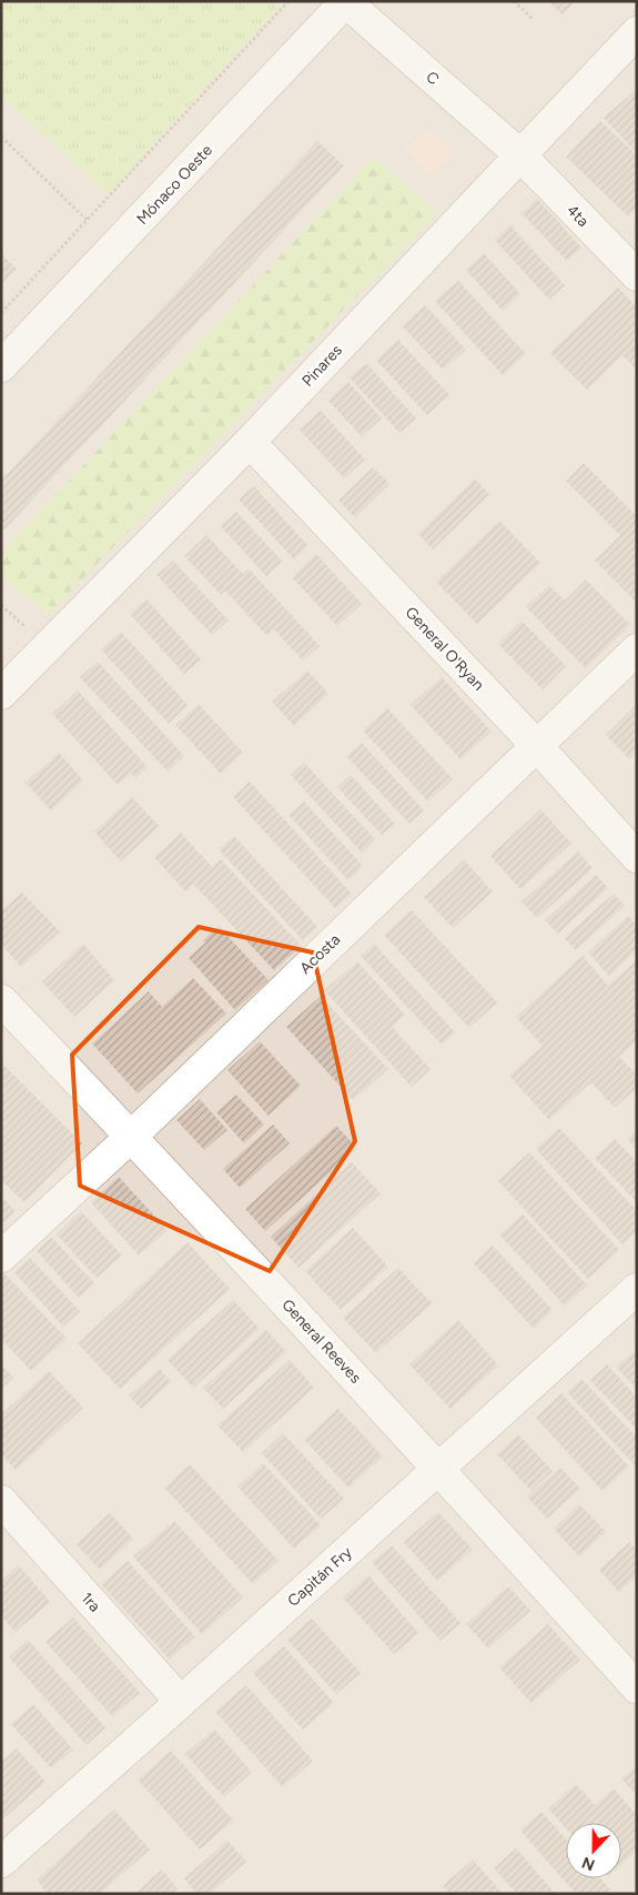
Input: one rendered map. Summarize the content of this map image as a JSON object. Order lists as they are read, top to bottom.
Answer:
{
  "streets": {
    "street": [
      "C",
      "Mónaco Oeste",
      "4ta",
      "Pinares",
      "General O'Ryan",
      "Acosta",
      "General Reeves",
      "Capitán Fry",
      "1ra"
    ]
  },
  "crossings": [
    ["C", "Mónaco Oeste"],
    ["C", "4ta"],
    ["C", "Pinares"],
    ["4ta", "Pinares"],
    ["Pinares", "General O'Ryan"],
    ["General O'Ryan", "Acosta"],
    ["Acosta", "General Reeves"],
    ["General Reeves", "Capitán Fry"],
    ["Capitán Fry", "1ra"]
  ],
  "north": "bottom"
}
